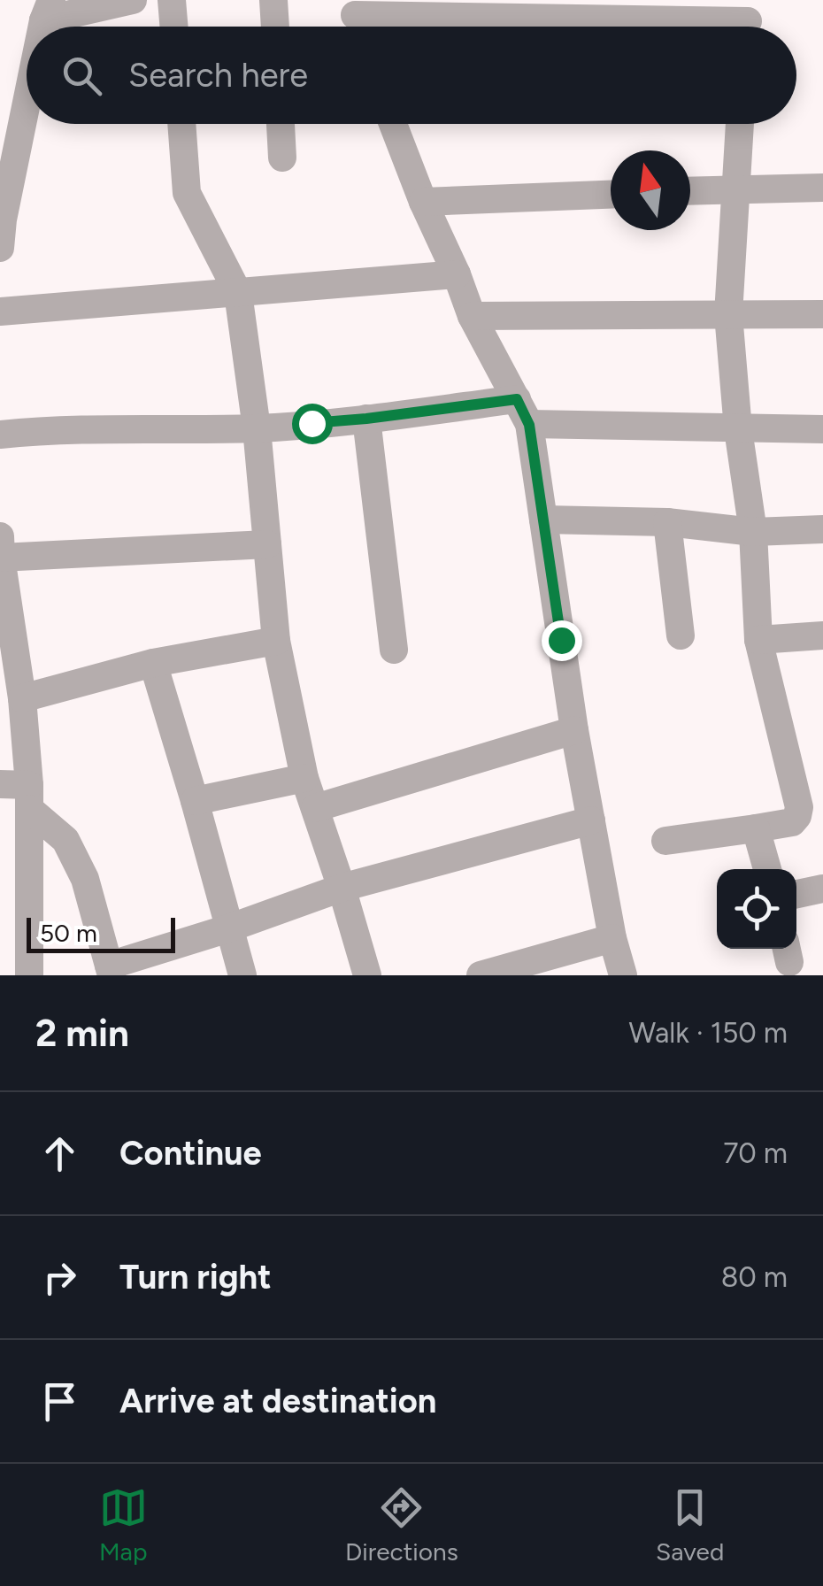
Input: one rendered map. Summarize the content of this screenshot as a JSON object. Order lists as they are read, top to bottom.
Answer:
{
  "scale_bar": "50 m",
  "north": "top",
  "page": {
    "search": "Search here",
    "scale": "50 m",
    "heading": ["2 min", "Walk · 150 m"],
    "list": [
      ["Continue", "70 m"],
      ["Turn right", "80 m"],
      "Arrive at destination"
    ],
    "nav": ["Map", "Directions", "Saved"]
  }
}
